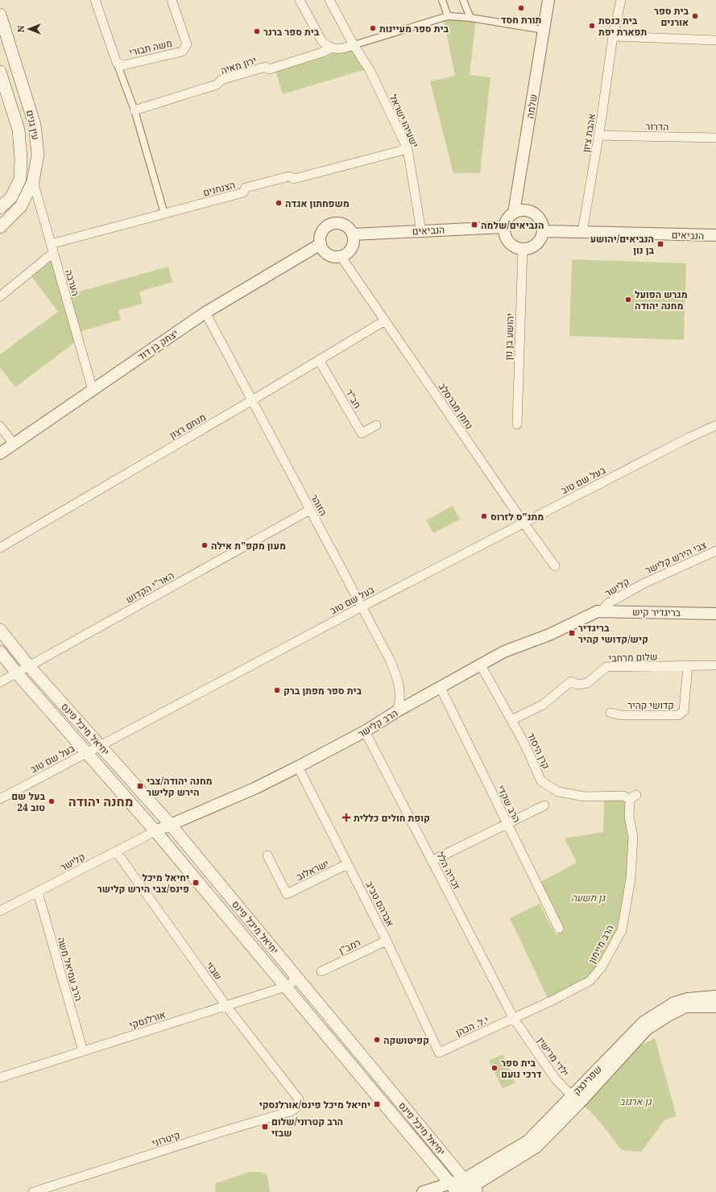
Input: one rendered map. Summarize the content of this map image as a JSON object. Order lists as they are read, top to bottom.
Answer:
{
  "streets": {
    "main road": ["עין גנים", "יחיאל מיכל פינס"],
    "street": [
      "משה תבורי",
      "ירון מאיה",
      "שלמה",
      "ישעיהו ישראל",
      "הדרור",
      "אהבת ציון",
      "הצנחנים",
      "הנביאים",
      "הערבה",
      "יהושע בן נון",
      "יצחק בן דוד",
      "חב\"ד",
      "נחמן מברסלב",
      "מנחם רצון",
      "בעל שם טוב",
      "הזוהר",
      "צבי הירש קלישר",
      "האר\"י הקדוש",
      "קלישר",
      "בריגדיר קיש",
      "שלום מרחבי",
      "קדושי קהיר",
      "הרב קלישר",
      "קרן היסוד",
      "הרב שקדי",
      "ישראלוב",
      "זכריה הלל",
      "אברהם טביב",
      "הרב מיימון",
      "רמב\"ן",
      "הרב עמיאל משה",
      "שבזי",
      "אורלנסקי",
      "י.ל. הכהן",
      "ילדי מרישין",
      "שפרינצק",
      "קיטרוני"
    ]
  },
  "crossings": [
    ["ירון מאיה", "ישעיהו ישראל"],
    ["שלמה", "הנביאים"],
    ["שלמה", "יהושע בן נון"],
    ["ישעיהו ישראל", "הצנחנים"],
    ["ישעיהו ישראל", "הנביאים"],
    ["עין גנים", "הערבה"],
    ["הדרור", "אהבת ציון"],
    ["אהבת ציון", "הנביאים"],
    ["הצנחנים", "הערבה"],
    ["הנביאים", "יהושע בן נון"],
    ["הנביאים", "יצחק בן דוד"],
    ["הנביאים", "נחמן מברסלב"],
    ["הערבה", "יצחק בן דוד"],
    ["יצחק בן דוד", "נחמן מברסלב"],
    ["יצחק בן דוד", "הזוהר"],
    ["חב\"ד", "מנחם רצון"],
    ["נחמן מברסלב", "מנחם רצון"],
    ["נחמן מברסלב", "בעל שם טוב"],
    ["מנחם רצון", "הזוהר"],
    ["בעל שם טוב", "הזוהר"],
    ["בעל שם טוב", "יחיאל מיכל פינס"],
    ["הזוהר", "האר\"י הקדוש"],
    ["הזוהר", "הרב קלישר"],
    ["צבי הירש קלישר", "קלישר"],
    ["האר\"י הקדוש", "יחיאל מיכל פינס"],
    ["קלישר", "בריגדיר קיש"],
    ["קלישר", "הרב קלישר"],
    ["קלישר", "יחיאל מיכל פינס"],
    ["קלישר", "הרב עמיאל משה"],
    ["קלישר", "שבזי"],
    ["בריגדיר קיש", "הרב קלישר"],
    ["שלום מרחבי", "קדושי קהיר"],
    ["שלום מרחבי", "קרן היסוד"],
    ["הרב קלישר", "יחיאל מיכל פינס"],
    ["הרב קלישר", "קרן היסוד"],
    ["הרב קלישר", "הרב שקדי"],
    ["הרב קלישר", "זכריה הלל"],
    ["הרב קלישר", "אברהם טביב"],
    ["יחיאל מיכל פינס", "אורלנסקי"],
    ["יחיאל מיכל פינס", "שפרינצק"],
    ["קרן היסוד", "הרב מיימון"],
    ["ישראלוב", "אברהם טביב"],
    ["זכריה הלל", "הרב מיימון"],
    ["זכריה הלל", "י.ל. הכהן"],
    ["זכריה הלל", "ילדי מרישין"],
    ["אברהם טביב", "רמב\"ן"],
    ["אברהם טביב", "י.ל. הכהן"],
    ["הרב מיימון", "י.ל. הכהן"],
    ["הרב מיימון", "ילדי מרישין"],
    ["הרב עמיאל משה", "אורלנסקי"],
    ["שבזי", "אורלנסקי"],
    ["שבזי", "קיטרוני"],
    ["י.ל. הכהן", "ילדי מרישין"],
    ["ילדי מרישין", "שפרינצק"]
  ],
  "districts": ["מחנה יהודה"],
  "parks": ["גן תשעה", "גן ארגוב"],
  "places": {
    "other": [
      "תורת חסד",
      "בית ספר אורנים",
      "בית כנסת תפארת יפת",
      "בית ספר מעיינות",
      "בית ספר ברנר",
      "משפחתון אגדה",
      "מגרש הפועל מחנה יהודה",
      "מתנ\"ס לזרוס",
      "מעון מקפ\"ת אילה",
      "בית ספר מפתן ברק",
      "בעל שם טוב 24",
      "קפיטושקה",
      "בית ספר דרכי נועם"
    ],
    "transit": [
      "הנביאים/שלמה",
      "הנביאים/יהושע בן נון",
      "בריגדיר קיש/קדושי קהיר",
      "מחנה יהודה/צבי הירש קלישר",
      "יחיאל מיכל פינס/צבי הירש קלישר",
      "יחיאל מיכל פינס/אורלנסקי",
      "הרב קטרוני/שלום שבזי"
    ],
    "health": ["קופת חולים כללית"]
  },
  "north": "left"
}
